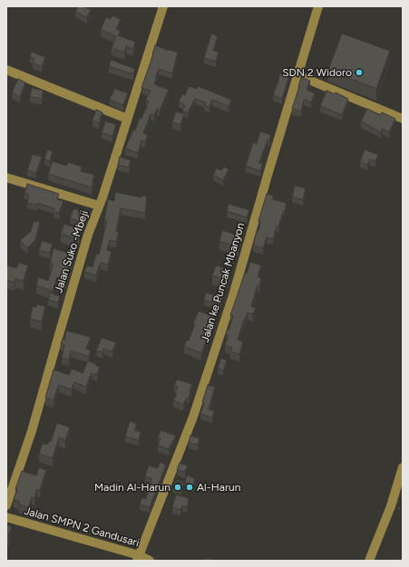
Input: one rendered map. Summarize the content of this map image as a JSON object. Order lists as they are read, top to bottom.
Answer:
{
  "streets": {
    "street": ["Jalan Suko -Mbeji", "Jalan ke Puncak Mbanyon", "Jalan SMPN 2 Gandusari"]
  },
  "crossings": [
    ["Jalan ke Puncak Mbanyon", "Jalan SMPN 2 Gandusari"]
  ],
  "places": ["SDN 2 Widoro", "Madin Al-Harun", "Al-Harun"]
}
